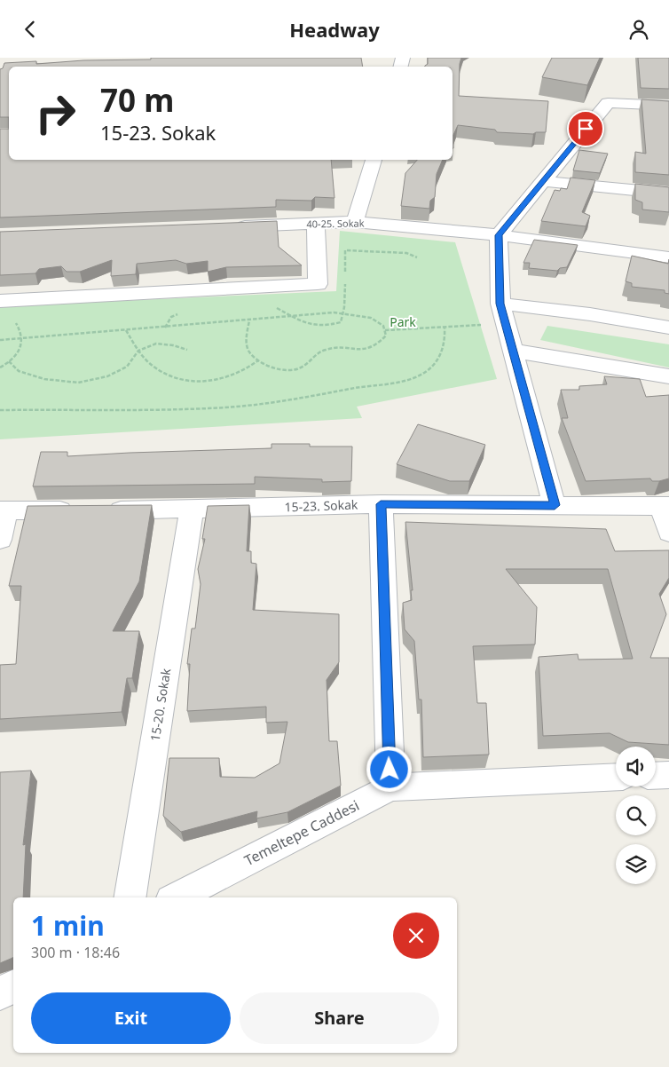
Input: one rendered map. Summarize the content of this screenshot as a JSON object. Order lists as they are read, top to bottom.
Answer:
{
  "streets": {
    "street": [
      "40-25. Sokak",
      "15-23. Sokak",
      "15-20. Sokak",
      "Temeltepe Caddesi"
    ]
  },
  "crossings": [
    ["15-23. Sokak", "15-20. Sokak"]
  ],
  "parks": ["Park"],
  "page": {
    "header": "Headway",
    "turn": ["70 m", "15-23. Sokak"],
    "heading": ["1 min", "300 m · 18:46"],
    "buttons": ["Exit", "Share"]
  }
}
